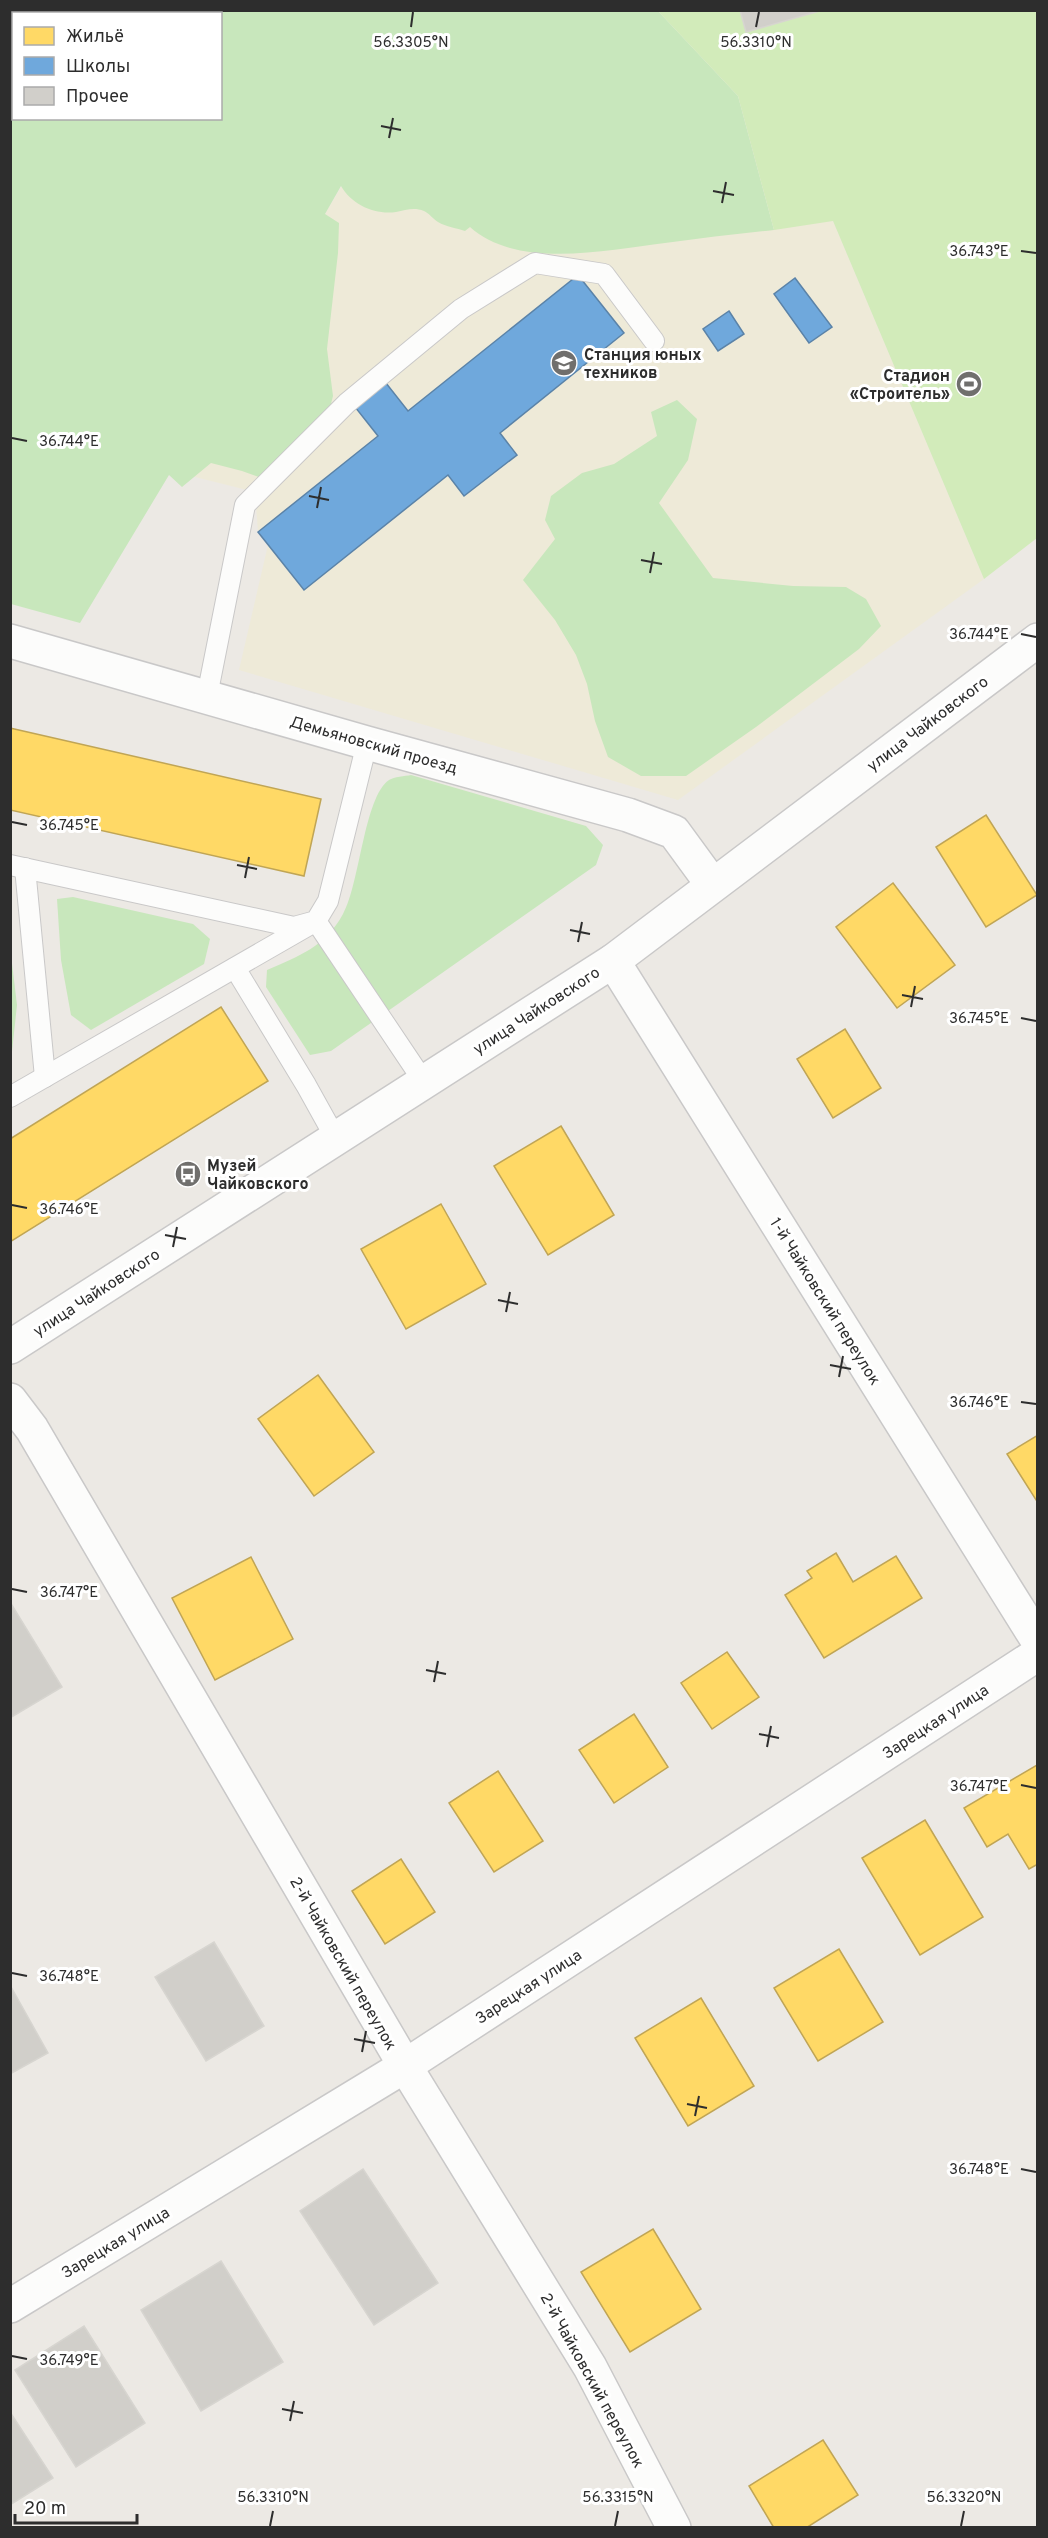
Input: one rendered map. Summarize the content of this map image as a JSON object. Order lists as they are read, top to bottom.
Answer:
{
  "streets": {
    "street": [
      "улица Чайковского",
      "Демьяновский проезд",
      "1-й Чайковский переулок",
      "Зарецкая улица",
      "2-й Чайковский переулок"
    ]
  },
  "crossings": [
    ["улица Чайковского", "Демьяновский проезд"],
    ["улица Чайковского", "1-й Чайковский переулок"],
    ["Зарецкая улица", "2-й Чайковский переулок"]
  ],
  "places": {
    "school or university": ["Станция юных техников"],
    "sports": ["Стадион «Строитель»"],
    "bus stop": ["Музей Чайковского"]
  },
  "legend": ["Жильё", "Школы", "Прочее"],
  "scale_bar": "20 m",
  "coordinates": [
    "56.3305°N",
    "56.3310°N",
    "36.743°E",
    "36.744°E",
    "36.745°E",
    "36.746°E",
    "36.747°E",
    "36.748°E",
    "36.749°E",
    "56.3315°N",
    "56.3320°N"
  ]
}
